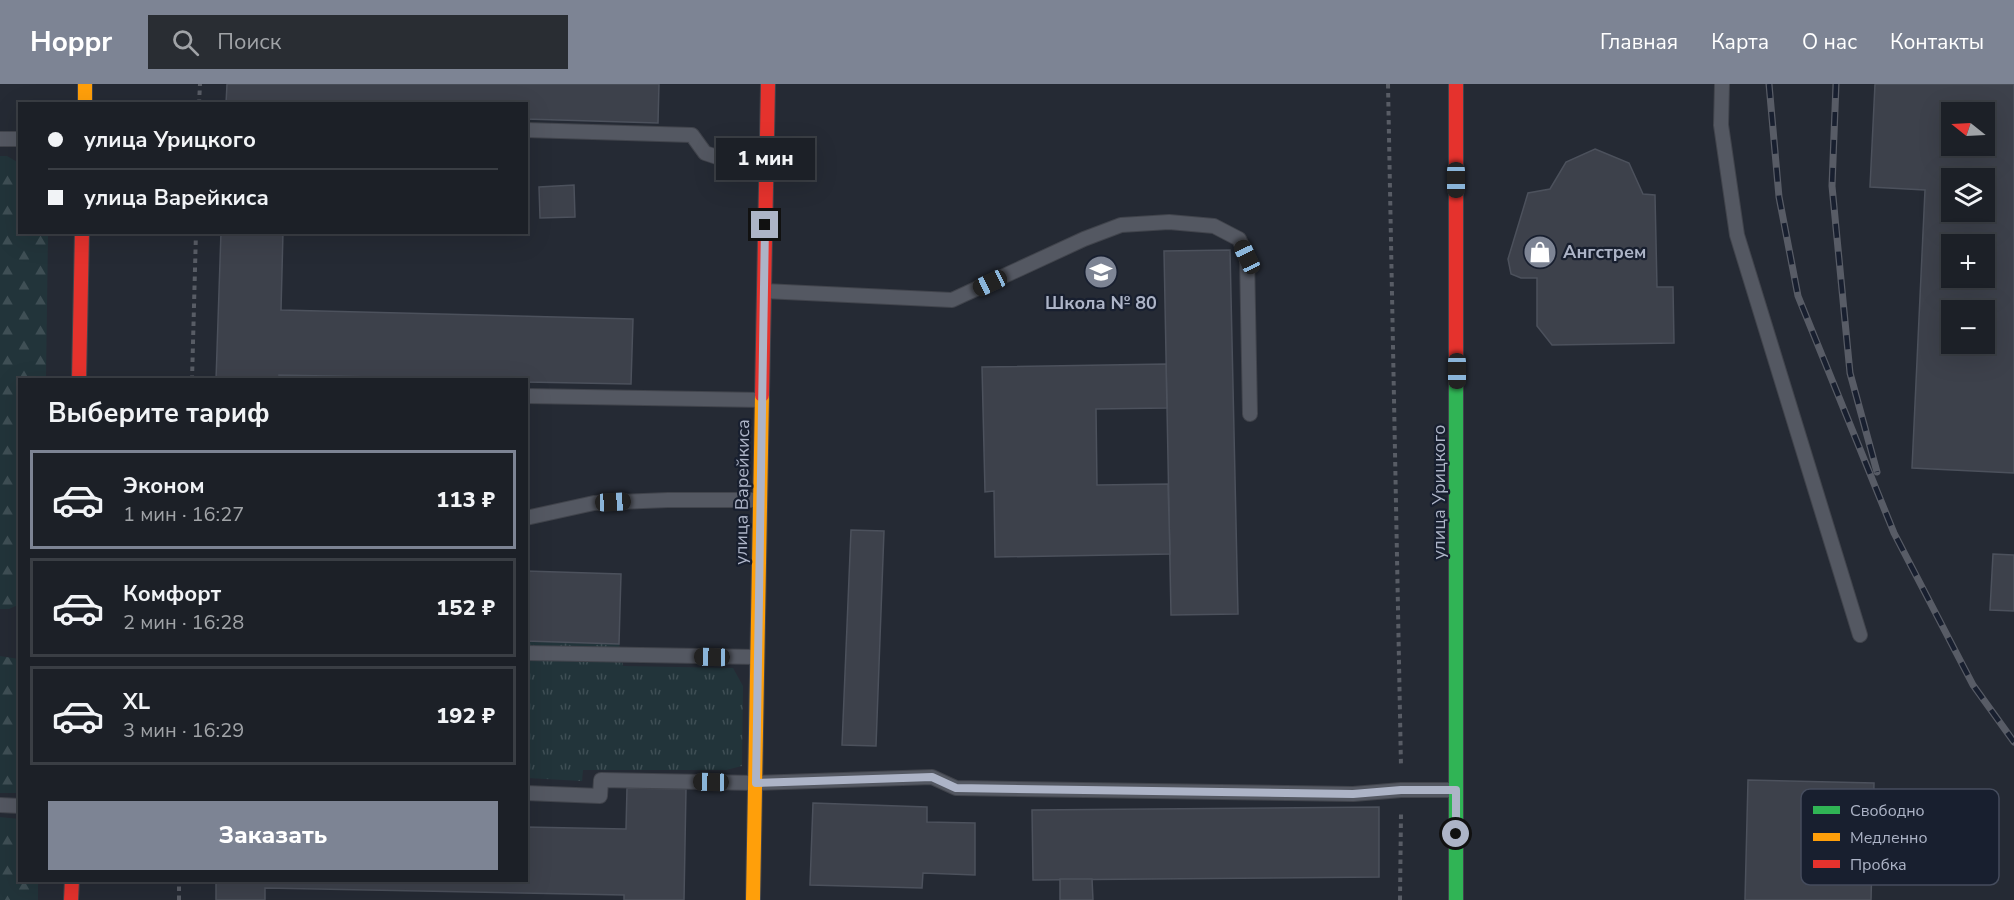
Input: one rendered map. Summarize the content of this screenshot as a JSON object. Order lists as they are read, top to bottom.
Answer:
{
  "streets": {
    "street": ["улица Варейкиса", "улица Урицкого"]
  },
  "places": {
    "shop": ["Ангстрем"],
    "school or university": ["Школа № 80"]
  },
  "legend": ["Свободно", "Медленно", "Пробка"],
  "north": "left",
  "page": {
    "header": "Hoppr",
    "search": "Поиск",
    "nav": [
      "Главная",
      "Карта",
      "О нас",
      "Контакты"
    ],
    "map_buttons": ["+", "−"],
    "banner": ["улица Урицкого", "улица Варейкиса"],
    "bubble": "1 мин",
    "heading": "Выберите тариф",
    "list": [
      {
        "name": "Эконом",
        "note": "1 мин · 16:27",
        "value": "113 ₽"
      },
      {
        "name": "Комфорт",
        "note": "2 мин · 16:28",
        "value": "152 ₽"
      },
      {
        "name": "XL",
        "note": "3 мин · 16:29",
        "value": "192 ₽"
      }
    ],
    "buttons": "Заказать"
  }
}
